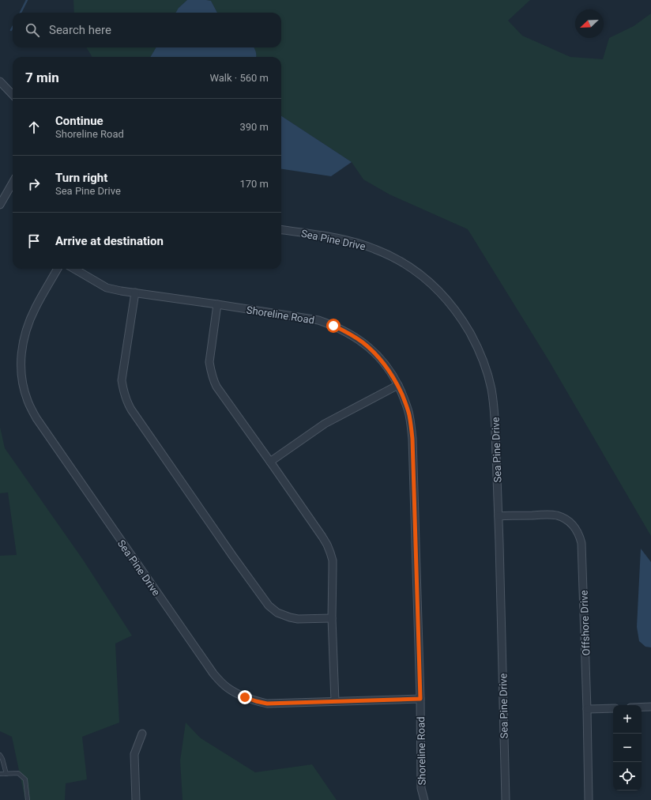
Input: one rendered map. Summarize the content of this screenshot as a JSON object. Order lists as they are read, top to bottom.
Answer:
{
  "streets": {
    "street": ["Sea Pine Drive", "Shoreline Road", "Offshore Drive"]
  },
  "crossings": [
    ["Sea Pine Drive", "Shoreline Road"],
    ["Sea Pine Drive", "Offshore Drive"]
  ],
  "north": "bottom left",
  "page": {
    "search": "Search here",
    "heading": ["7 min", "Walk · 560 m"],
    "list": [
      ["Continue", "Shoreline Road", "390 m"],
      ["Turn right", "Sea Pine Drive", "170 m"],
      "Arrive at destination"
    ],
    "map_buttons": ["+", "−"]
  }
}
